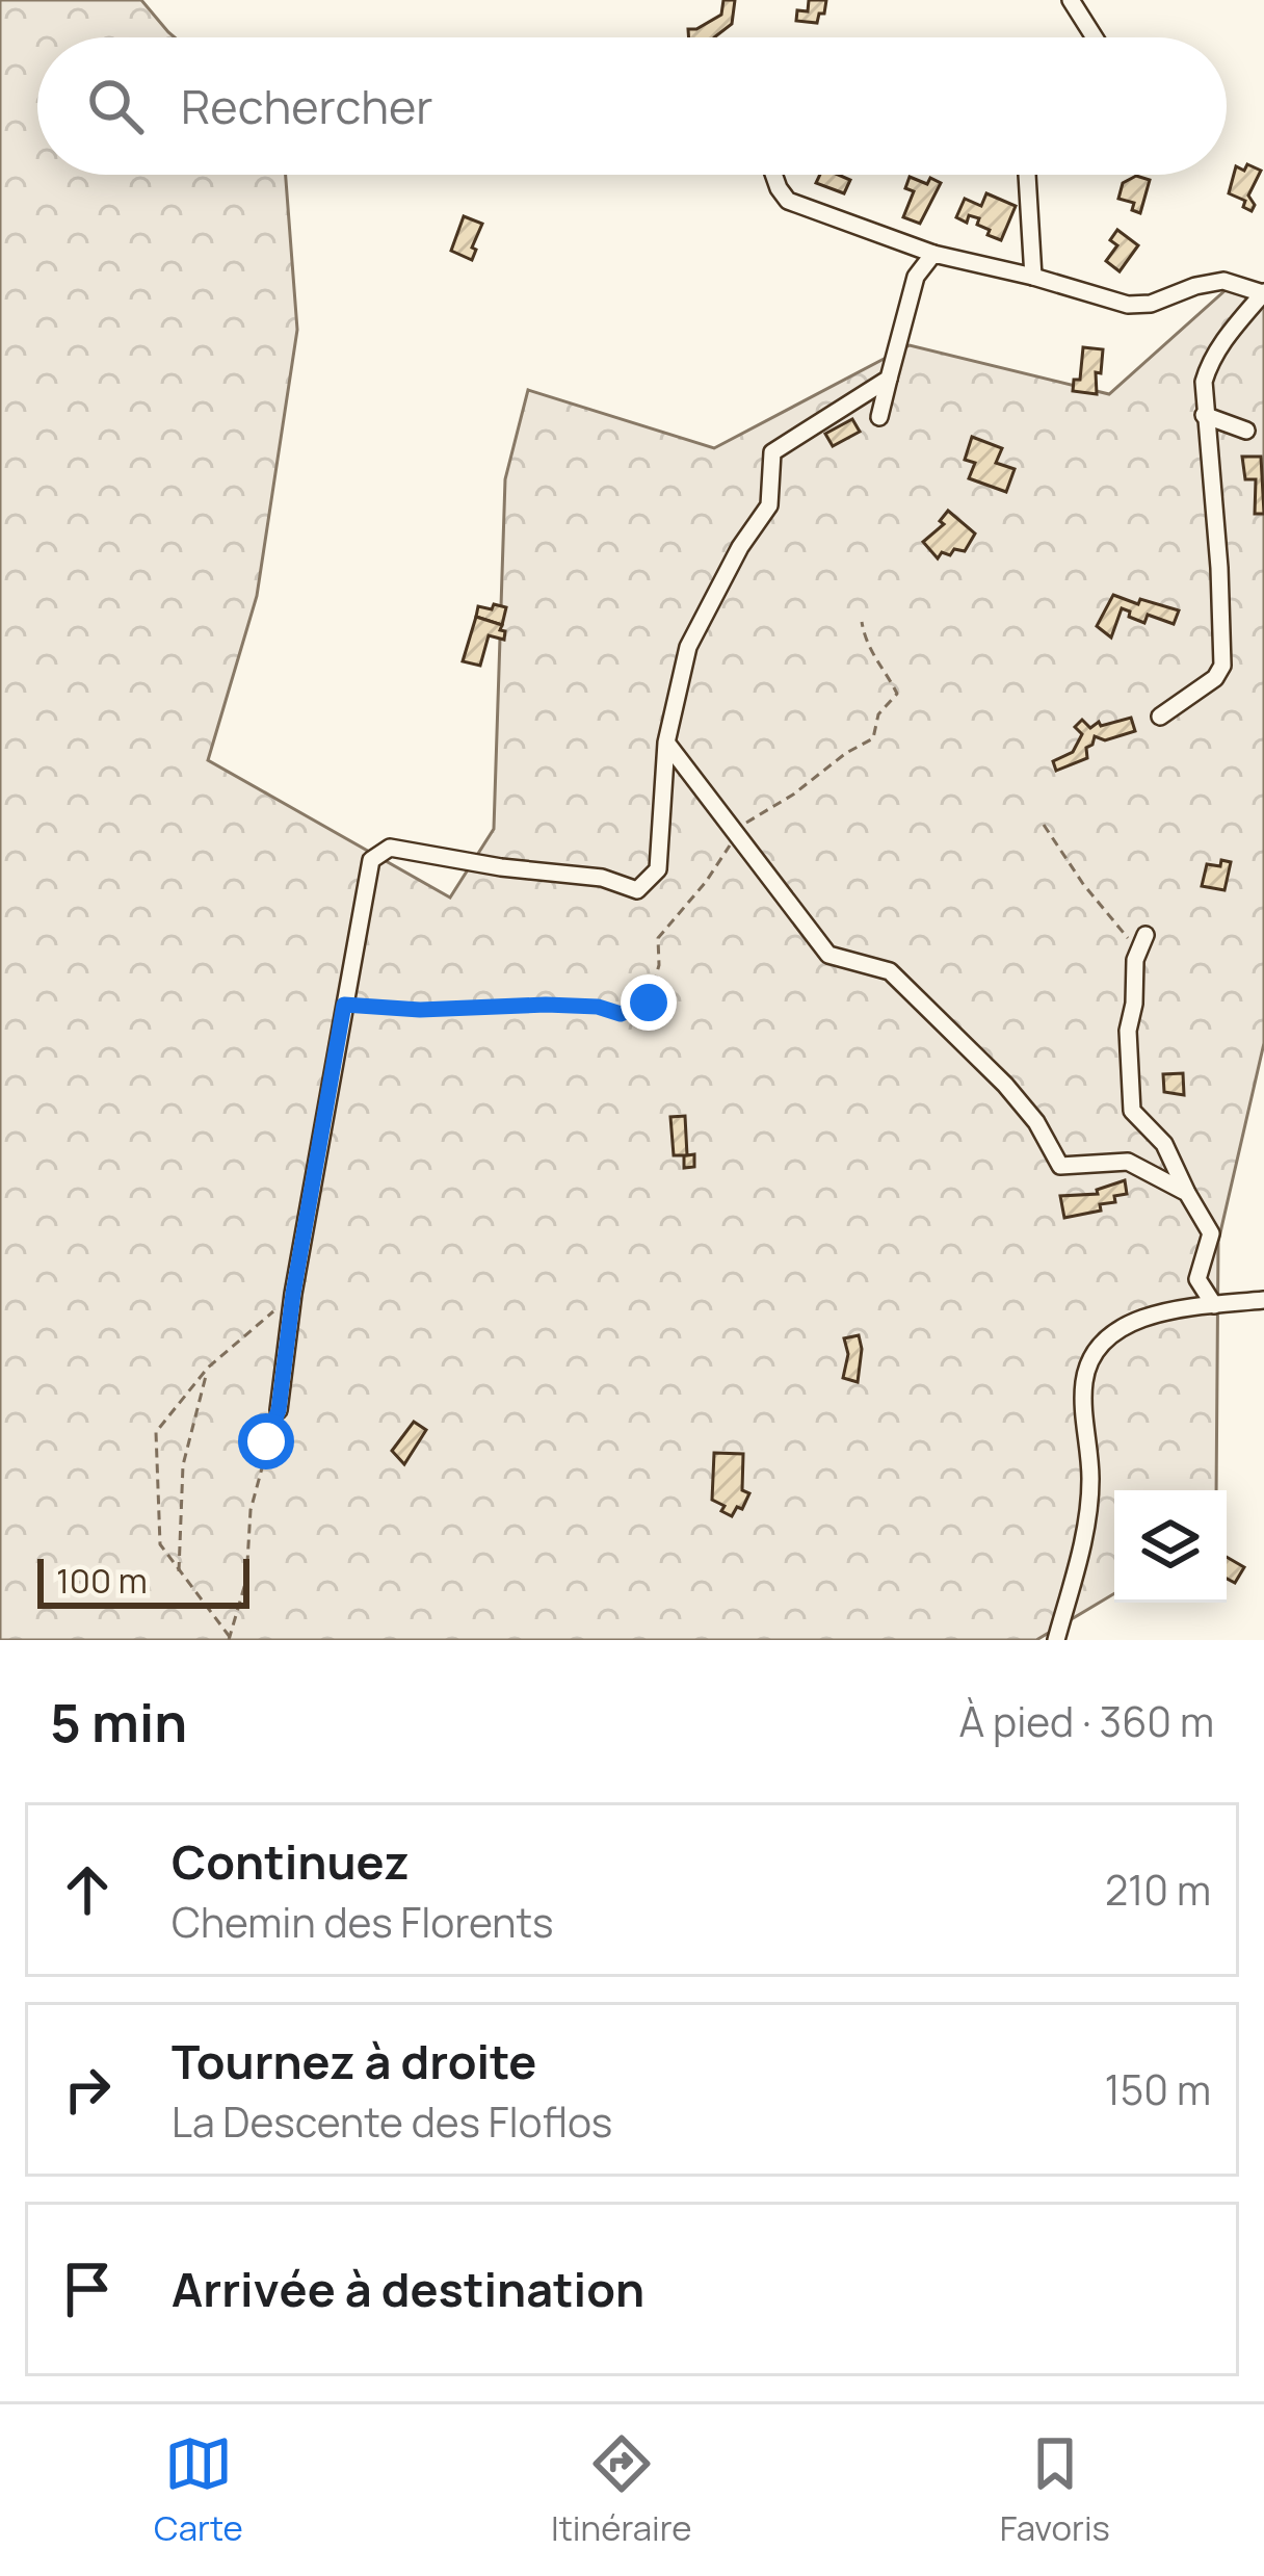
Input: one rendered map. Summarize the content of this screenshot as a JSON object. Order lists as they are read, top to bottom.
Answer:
{
  "scale_bar": "100 m",
  "page": {
    "search": "Rechercher",
    "scale": "100 m",
    "heading": ["5 min", "À pied · 360 m"],
    "list": [
      ["Continuez", "Chemin des Florents", "210 m"],
      ["Tournez à droite", "La Descente des Floflos", "150 m"],
      "Arrivée à destination"
    ],
    "nav": ["Carte", "Itinéraire", "Favoris"]
  }
}
